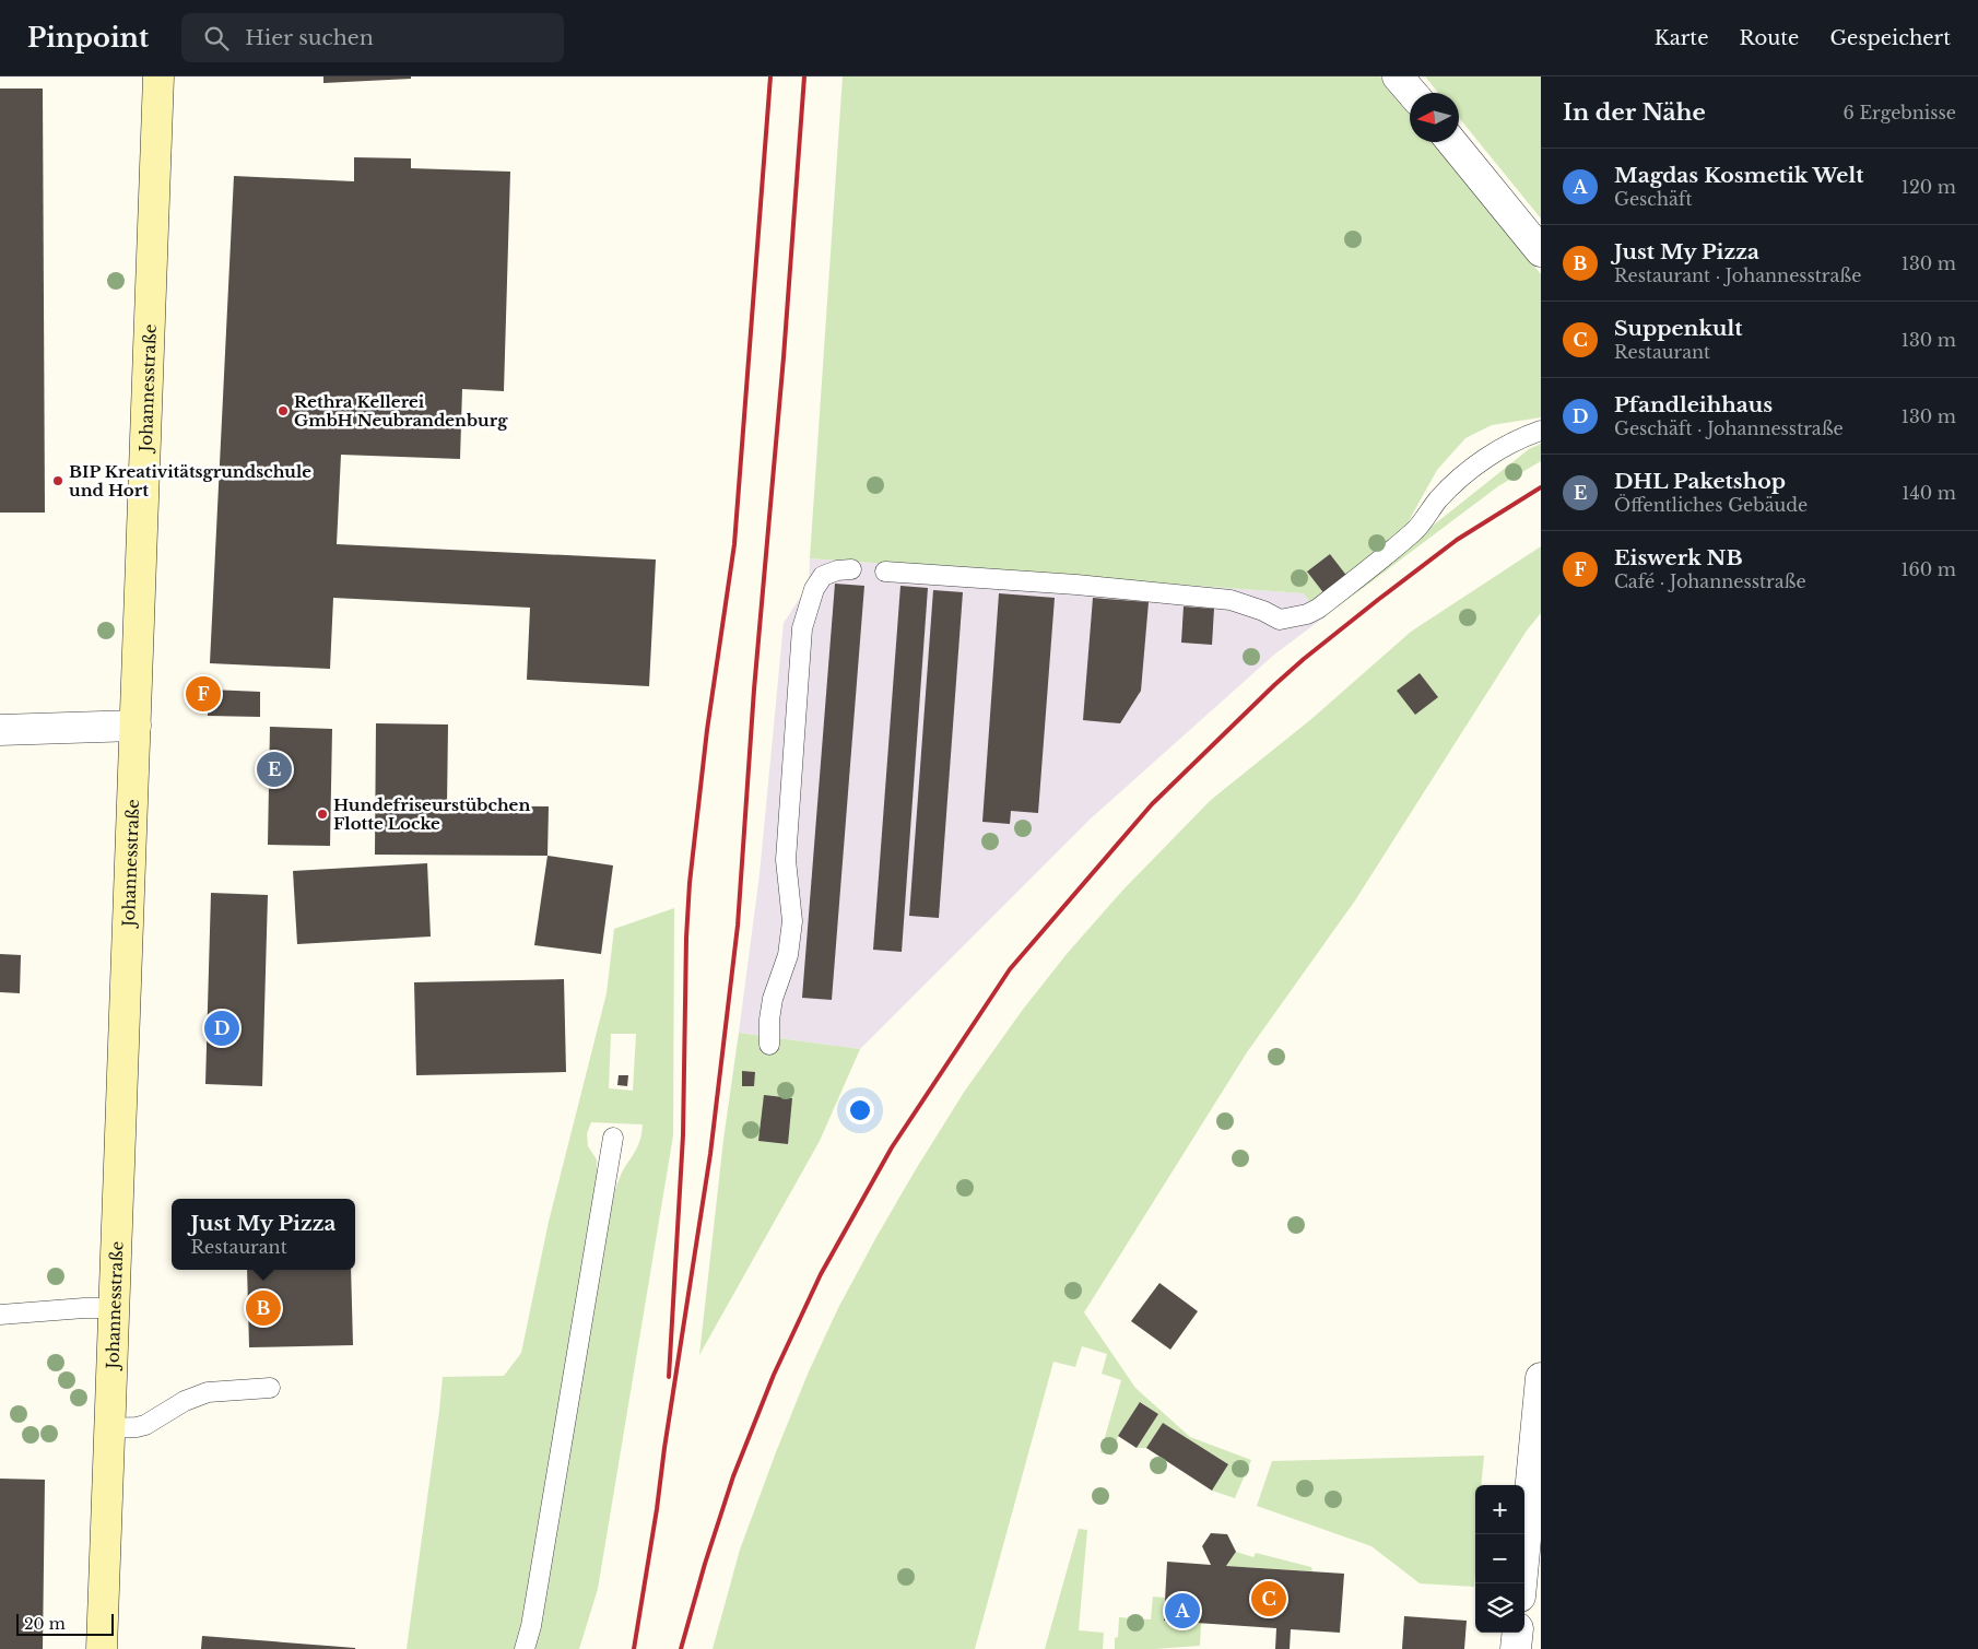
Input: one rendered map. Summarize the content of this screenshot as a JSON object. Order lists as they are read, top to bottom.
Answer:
{
  "streets": {
    "main road": ["Johannesstraße"]
  },
  "places": ["Rethra Kellerei GmbH Neubrandenburg", "BIP Kreativitätsgrundschule und Hort", "Hundefriseurstübchen Flotte Locke"],
  "scale_bar": "20 m",
  "north": "left",
  "page": {
    "header": "Pinpoint",
    "search": "Hier suchen",
    "nav": ["Karte", "Route", "Gespeichert"],
    "heading": ["In der Nähe", "6 Ergebnisse"],
    "list": [
      {
        "mark": "A",
        "name": "Magdas Kosmetik Welt",
        "note": "Geschäft",
        "value": "120 m"
      },
      {
        "mark": "B",
        "name": "Just My Pizza",
        "note": "Restaurant · Johannesstraße",
        "value": "130 m"
      },
      {
        "mark": "C",
        "name": "Suppenkult",
        "note": "Restaurant",
        "value": "130 m"
      },
      {
        "mark": "D",
        "name": "Pfandleihhaus",
        "note": "Geschäft · Johannesstraße",
        "value": "130 m"
      },
      {
        "mark": "E",
        "name": "DHL Paketshop",
        "note": "Öffentliches Gebäude",
        "value": "140 m"
      },
      {
        "mark": "F",
        "name": "Eiswerk NB",
        "note": "Café · Johannesstraße",
        "value": "160 m"
      }
    ],
    "pins": [
      "F",
      "E",
      "D",
      "B",
      "C",
      "A"
    ],
    "popup": ["Just My Pizza", "Restaurant"],
    "map_buttons": ["+", "−"],
    "scale": "20 m"
  }
}
